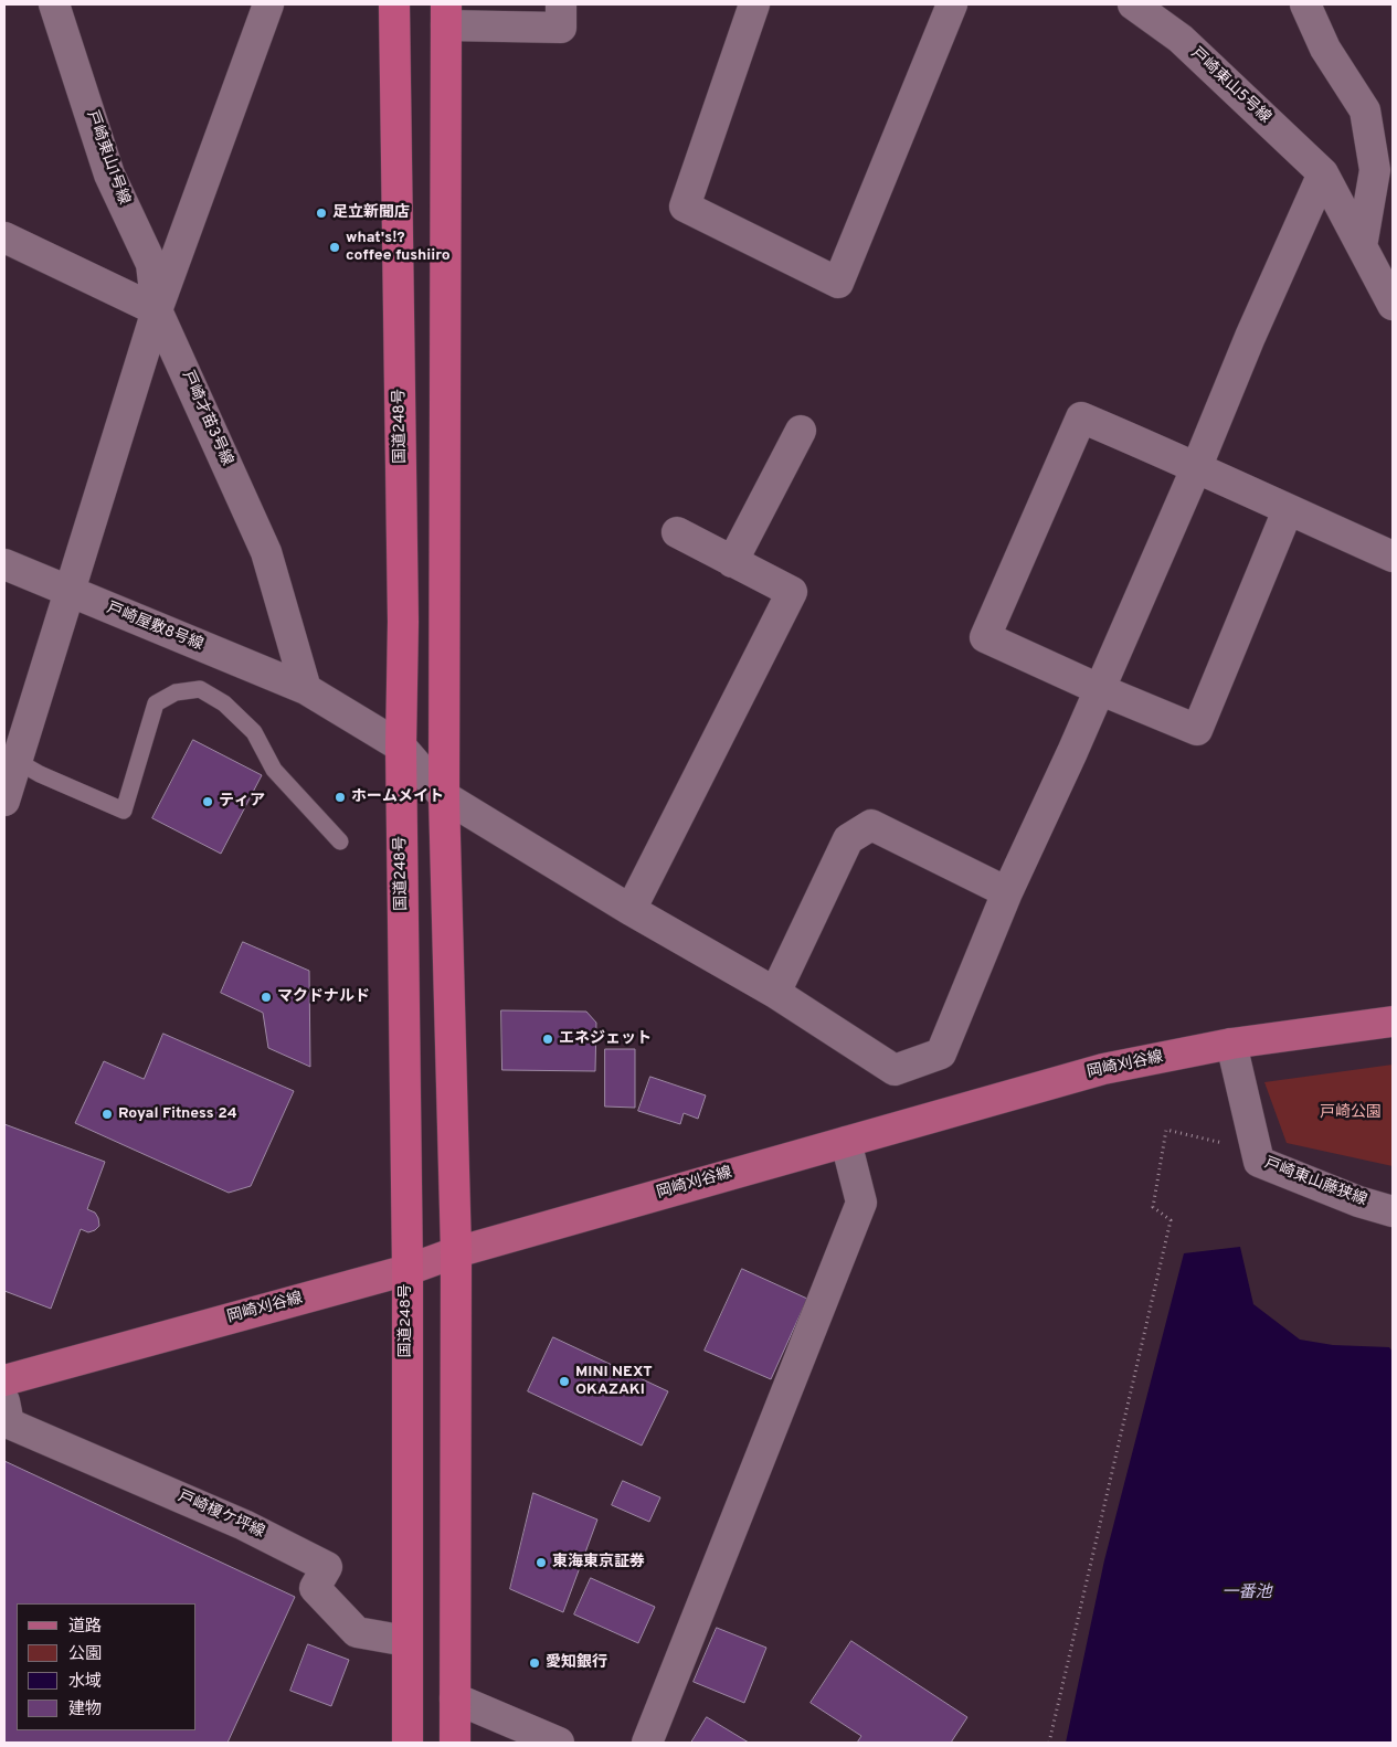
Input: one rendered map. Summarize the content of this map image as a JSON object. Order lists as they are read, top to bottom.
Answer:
{
  "streets": {
    "highway": ["国道248号"],
    "main road": ["岡崎刈谷線"],
    "street": [
      "戸崎東山5号線",
      "戸崎東山1号線",
      "戸崎才苗3号線",
      "戸崎屋敷8号線",
      "戸崎東山藤狭線",
      "戸崎榎ケ坪線"
    ]
  },
  "crossings": [
    ["戸崎東山1号線", "戸崎才苗3号線"],
    ["戸崎才苗3号線", "戸崎屋敷8号線"],
    ["国道248号", "戸崎屋敷8号線"],
    ["国道248号", "岡崎刈谷線"],
    ["国道248号", "戸崎榎ケ坪線"],
    ["岡崎刈谷線", "戸崎東山藤狭線"]
  ],
  "water": ["一番池"],
  "parks": ["戸崎公園"],
  "places": [
    "足立新聞店",
    "what's!? coffee fushiiro",
    "ホームメイト",
    "ティア",
    "マクドナルド",
    "エネジェット",
    "Royal Fitness 24",
    "MINI NEXT OKAZAKI",
    "東海東京証券",
    "愛知銀行"
  ],
  "legend": [
    "道路",
    "公園",
    "水域",
    "建物"
  ]
}
